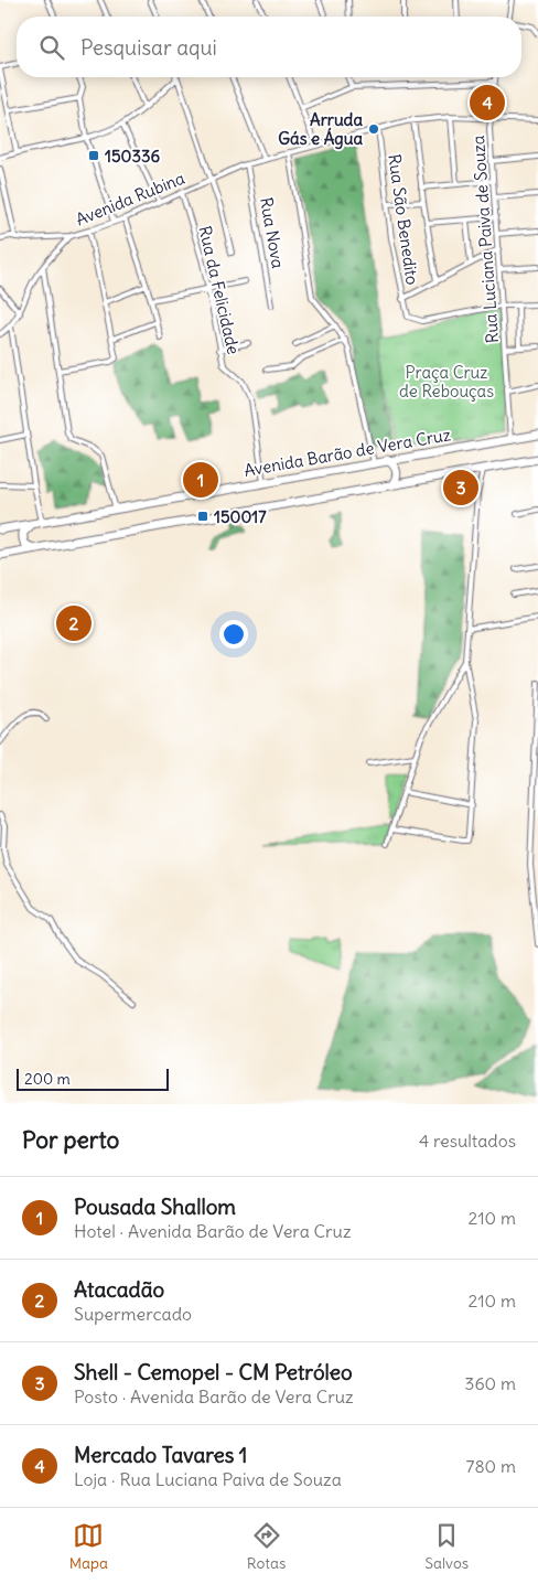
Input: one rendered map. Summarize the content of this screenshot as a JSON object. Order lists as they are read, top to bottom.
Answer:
{
  "streets": {
    "highway": ["Avenida Barão de Vera Cruz"],
    "street": [
      "Avenida Rubina",
      "Rua São Benedito",
      "Rua Nova",
      "Rua Luciana Paiva de Souza",
      "Rua da Felicidade"
    ]
  },
  "crossings": [
    ["Avenida Rubina", "Rua São Benedito"],
    ["Avenida Rubina", "Rua Nova"],
    ["Avenida Rubina", "Rua Luciana Paiva de Souza"],
    ["Avenida Rubina", "Rua da Felicidade"],
    ["Rua São Benedito", "Rua Luciana Paiva de Souza"],
    ["Rua Luciana Paiva de Souza", "Avenida Barão de Vera Cruz"],
    ["Rua da Felicidade", "Avenida Barão de Vera Cruz"]
  ],
  "parks": ["Praça Cruz de Rebouças"],
  "places": {
    "other": ["Arruda Gás e Água"],
    "transit": ["150336", "150017"]
  },
  "scale_bar": "200 m",
  "page": {
    "search": "Pesquisar aqui",
    "pins": [
      "4",
      "1",
      "3",
      "2"
    ],
    "scale": "200 m",
    "heading": ["Por perto", "4 resultados"],
    "list": [
      {
        "mark": "1",
        "name": "Pousada Shallom",
        "note": "Hotel · Avenida Barão de Vera Cruz",
        "value": "210 m"
      },
      {
        "mark": "2",
        "name": "Atacadão",
        "note": "Supermercado",
        "value": "210 m"
      },
      {
        "mark": "3",
        "name": "Shell - Cemopel - CM Petróleo",
        "note": "Posto · Avenida Barão de Vera Cruz",
        "value": "360 m"
      },
      {
        "mark": "4",
        "name": "Mercado Tavares 1",
        "note": "Loja · Rua Luciana Paiva de Souza",
        "value": "780 m"
      }
    ],
    "nav": ["Mapa", "Rotas", "Salvos"]
  }
}
